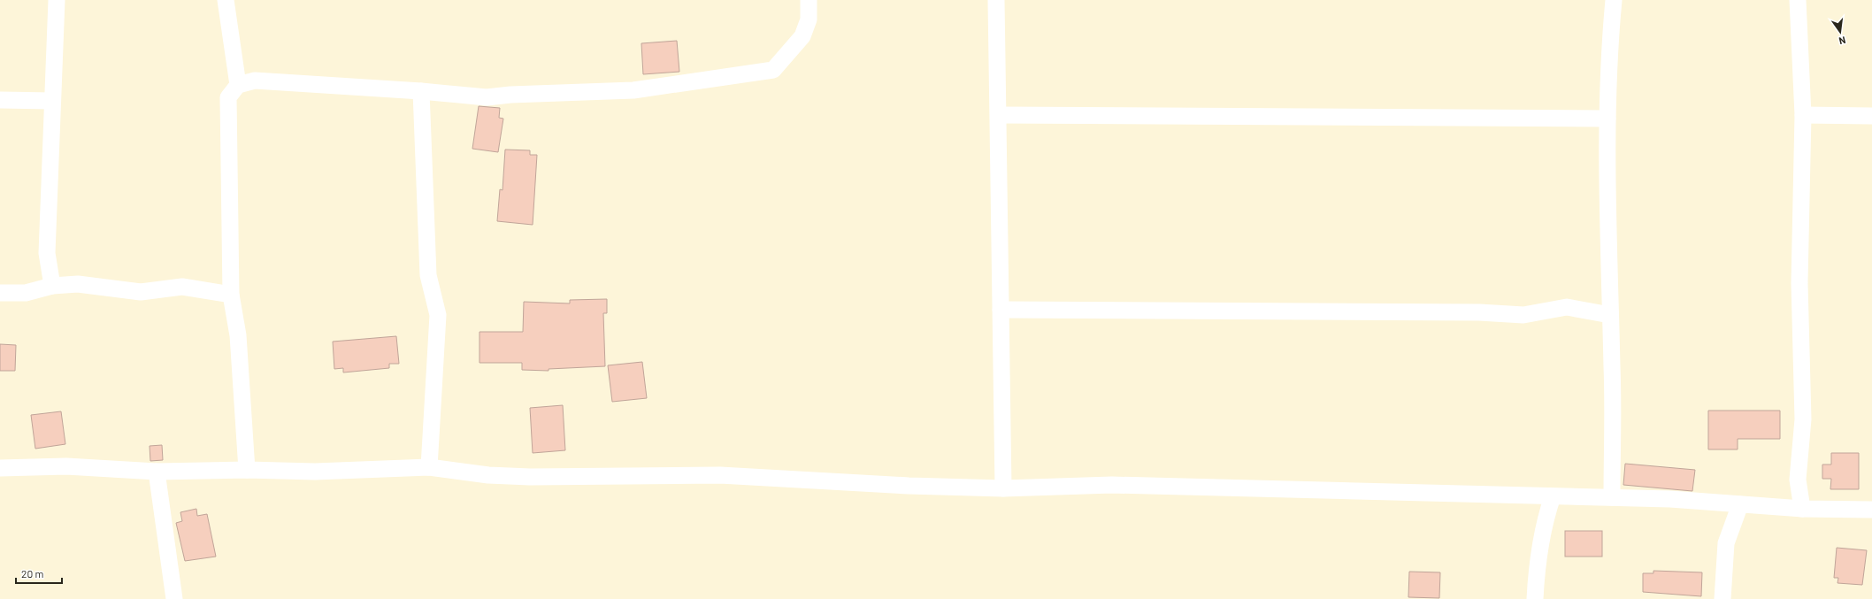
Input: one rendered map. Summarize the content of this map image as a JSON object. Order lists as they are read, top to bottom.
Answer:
{
  "scale_bar": "20 m",
  "north": "bottom"
}
